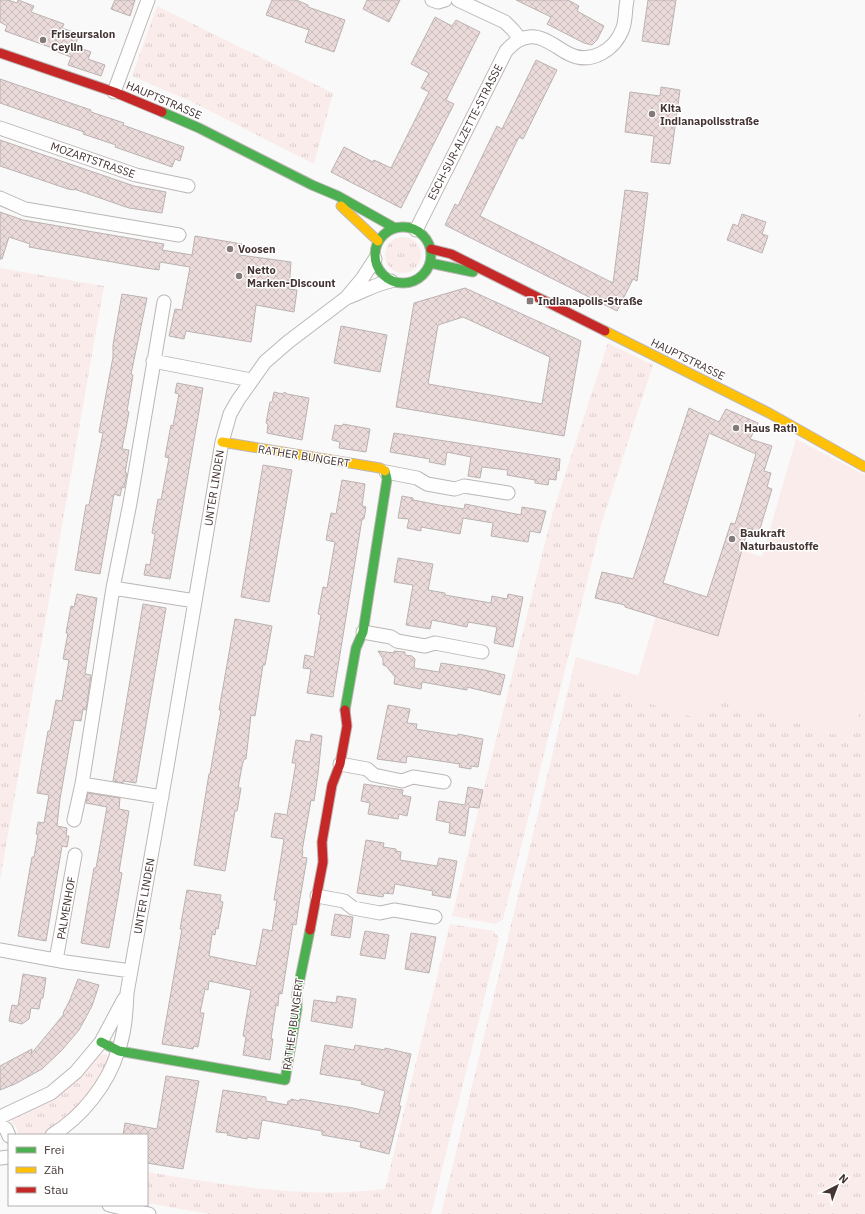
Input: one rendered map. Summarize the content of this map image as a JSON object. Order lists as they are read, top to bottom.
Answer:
{
  "streets": {
    "street": [
      "HAUPTSTRASSE",
      "ESCH-SUR-ALZETTE-STRASSE",
      "MOZARTSTRASSE",
      "RATHER BUNGERT",
      "UNTER LINDEN",
      "PALMENHOF"
    ]
  },
  "crossings": [
    ["HAUPTSTRASSE", "ESCH-SUR-ALZETTE-STRASSE"],
    ["HAUPTSTRASSE", "UNTER LINDEN"],
    ["ESCH-SUR-ALZETTE-STRASSE", "UNTER LINDEN"],
    ["RATHER BUNGERT", "UNTER LINDEN"]
  ],
  "places": {
    "other": [
      "Friseursalon Ceylin",
      "Kita Indianapolisstraße",
      "Voosen",
      "Netto Marken-Discount",
      "Haus Rath",
      "Baukraft Naturbaustoffe"
    ],
    "transit": ["Indianapolis-Straße"]
  },
  "legend": ["Frei", "Zäh", "Stau"],
  "north": "top right"
}
